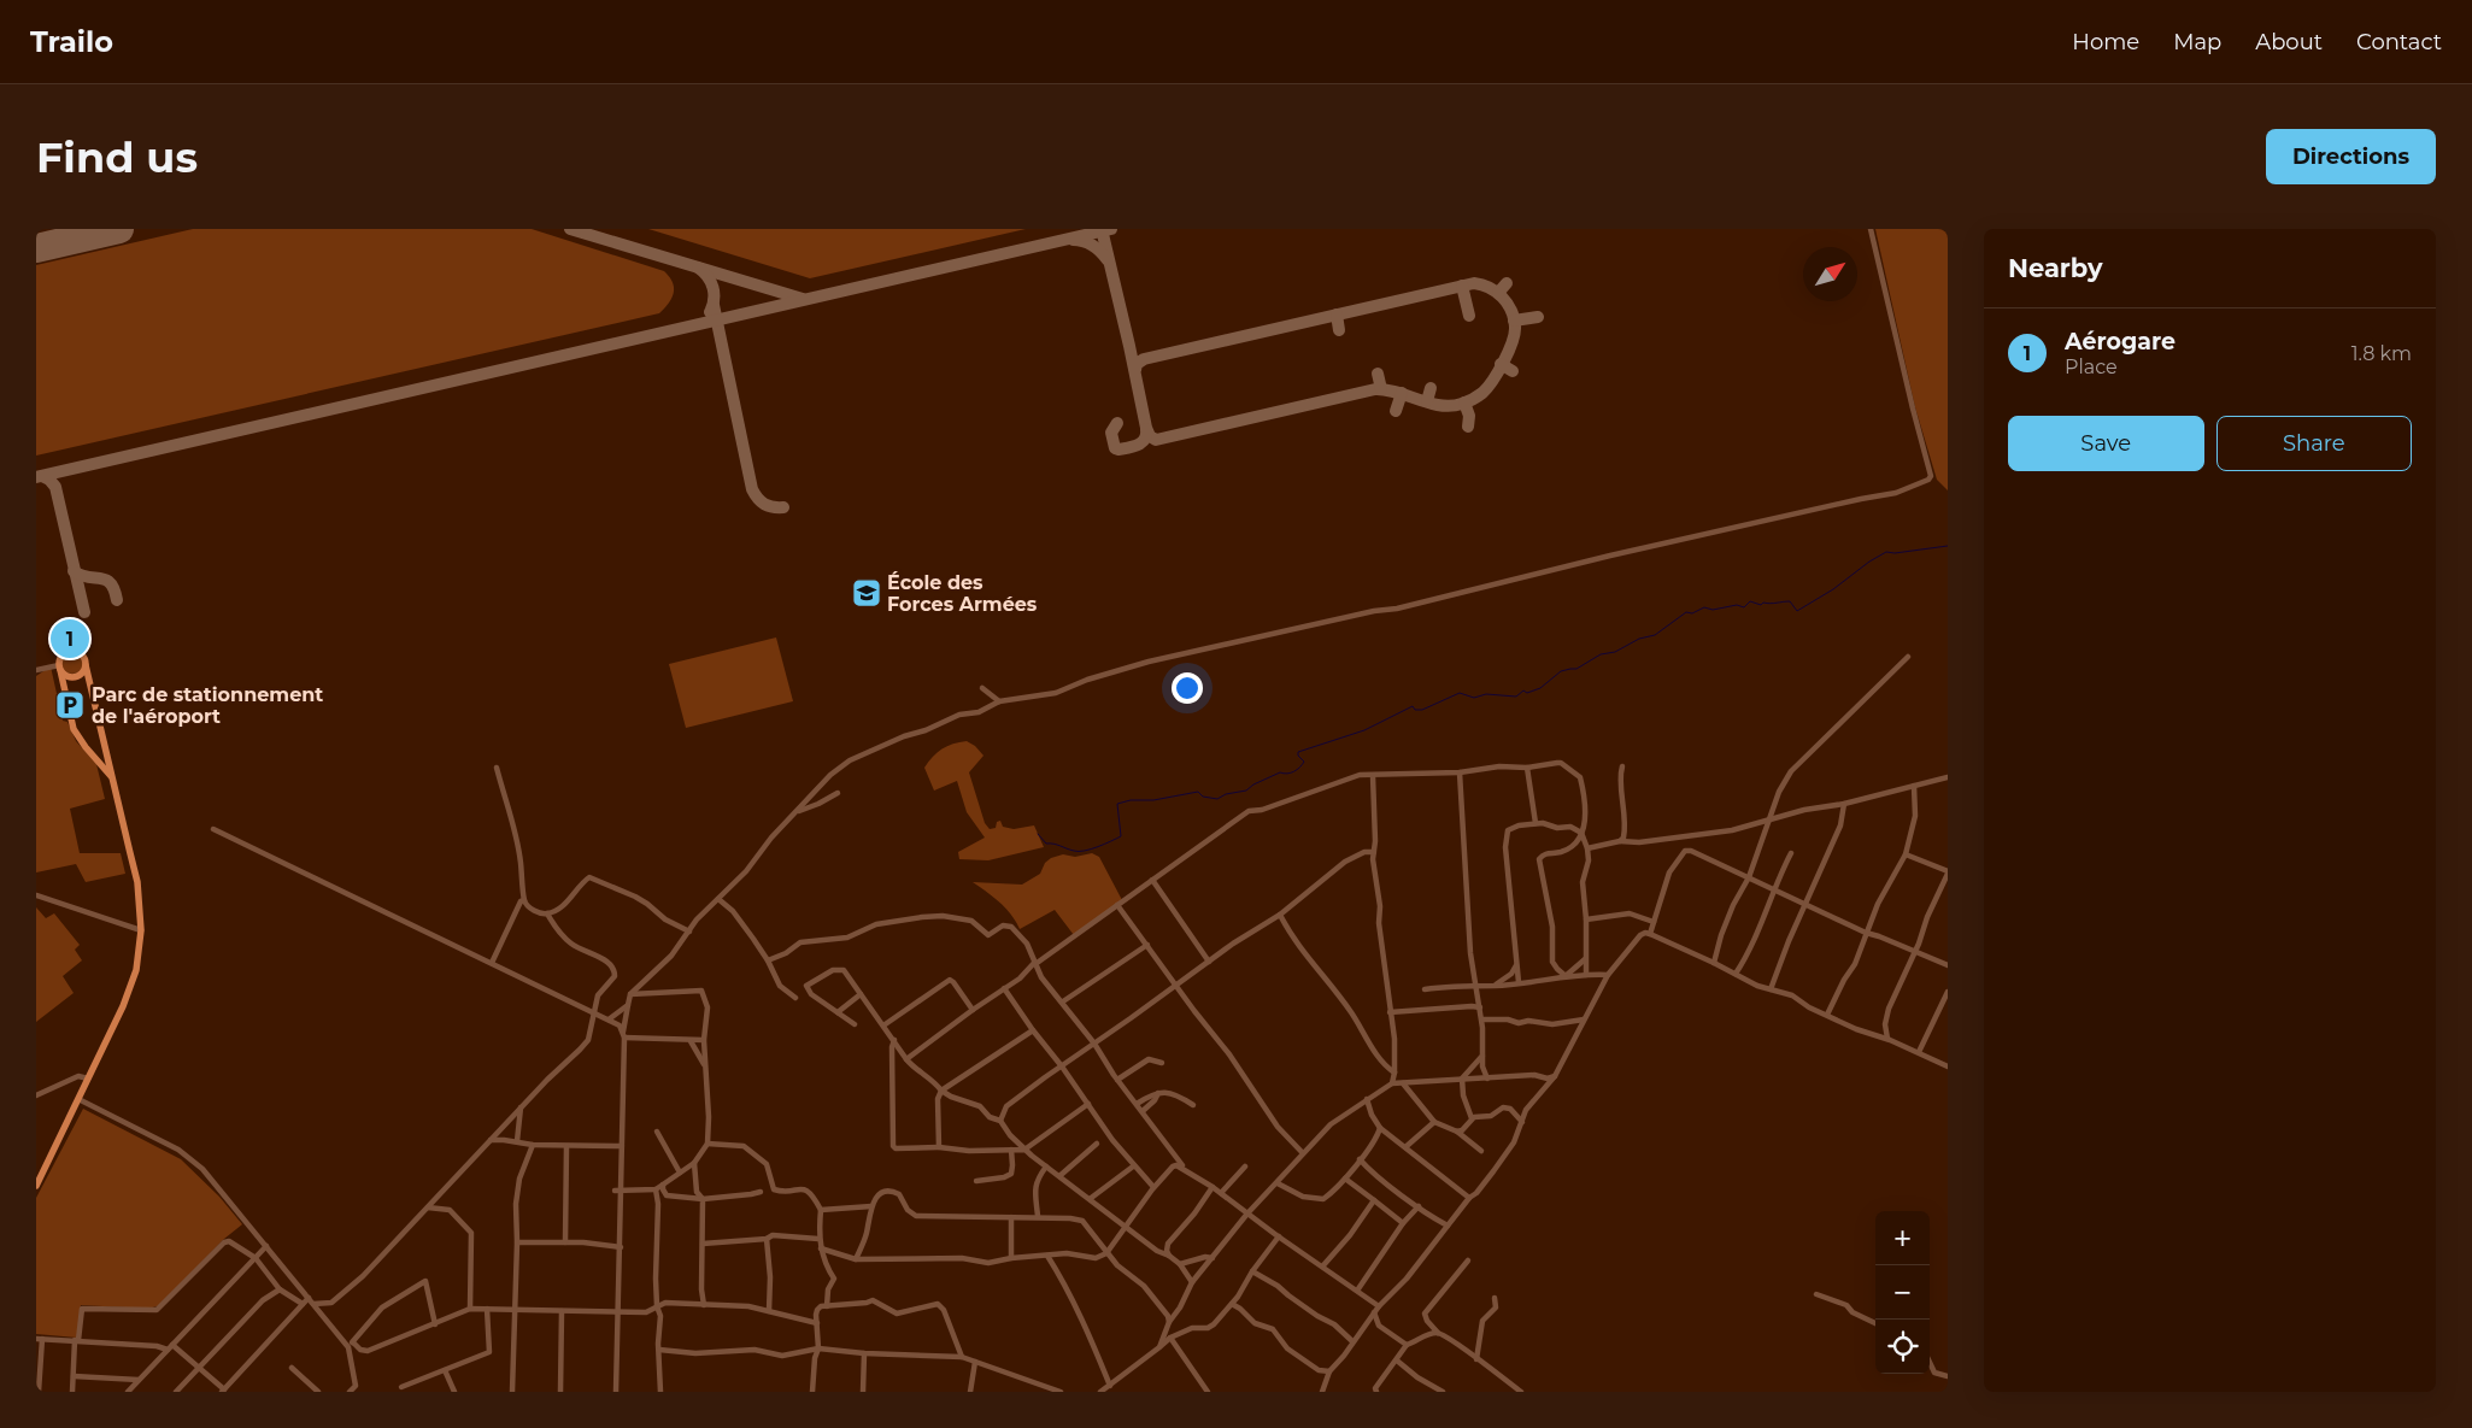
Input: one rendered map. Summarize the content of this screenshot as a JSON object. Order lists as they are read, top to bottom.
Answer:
{
  "places": {
    "school or university": ["École des Forces Armées"],
    "parking": ["Parc de stationnement de l'aéroport"]
  },
  "north": "top right",
  "page": {
    "header": "Trailo",
    "nav": [
      "Home",
      "Map",
      "About",
      "Contact"
    ],
    "buttons": [
      "Directions",
      ["Save", "Share"]
    ],
    "title": "Find us",
    "heading": "Nearby",
    "list": [
      {
        "mark": "1",
        "name": "Aérogare",
        "note": "Place",
        "value": "1.8 km"
      }
    ],
    "pins": "1",
    "map_buttons": ["+", "−"]
  }
}
